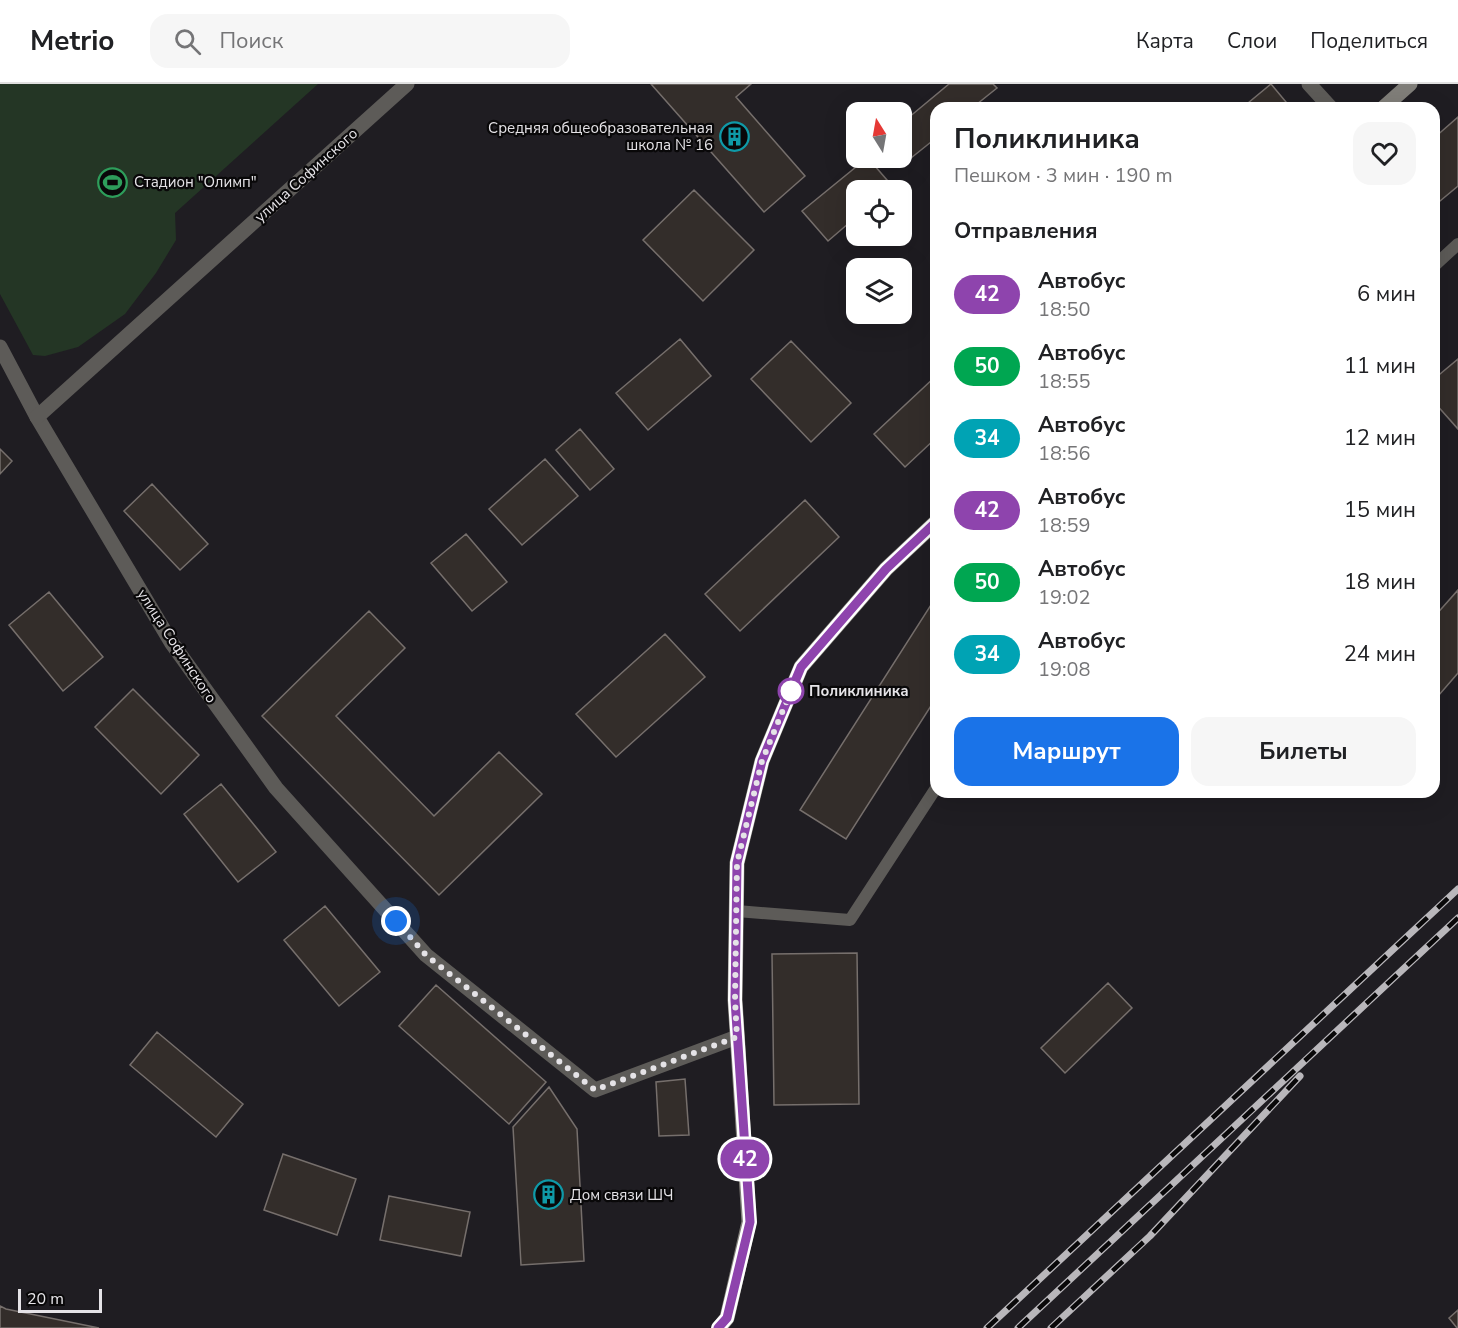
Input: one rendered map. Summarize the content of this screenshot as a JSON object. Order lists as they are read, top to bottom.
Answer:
{
  "streets": {
    "street": ["улица Софинского"]
  },
  "places": {
    "building": ["Средняя общеобразовательная школа № 16", "Дом связи ШЧ"],
    "sports": ["Стадион \"Олимп\""],
    "other": ["Поликлиника"]
  },
  "lines": ["bus line 42"],
  "scale_bar": "20 m",
  "north": "top",
  "page": {
    "header": "Metrio",
    "search": "Поиск",
    "nav": ["Карта", "Слои", "Поделиться"],
    "on_map": "42",
    "heading": [
      ["Поликлиника", "Пешком · 3 мин · 190 m"],
      "Отправления"
    ],
    "list": [
      {
        "mark": "42",
        "name": "Автобус",
        "note": "18:50",
        "value": "6 мин"
      },
      {
        "mark": "50",
        "name": "Автобус",
        "note": "18:55",
        "value": "11 мин"
      },
      {
        "mark": "34",
        "name": "Автобус",
        "note": "18:56",
        "value": "12 мин"
      },
      {
        "mark": "42",
        "name": "Автобус",
        "note": "18:59",
        "value": "15 мин"
      },
      {
        "mark": "50",
        "name": "Автобус",
        "note": "19:02",
        "value": "18 мин"
      },
      {
        "mark": "34",
        "name": "Автобус",
        "note": "19:08",
        "value": "24 мин"
      }
    ],
    "buttons": ["Маршрут", "Билеты"],
    "scale": "20 m"
  }
}
